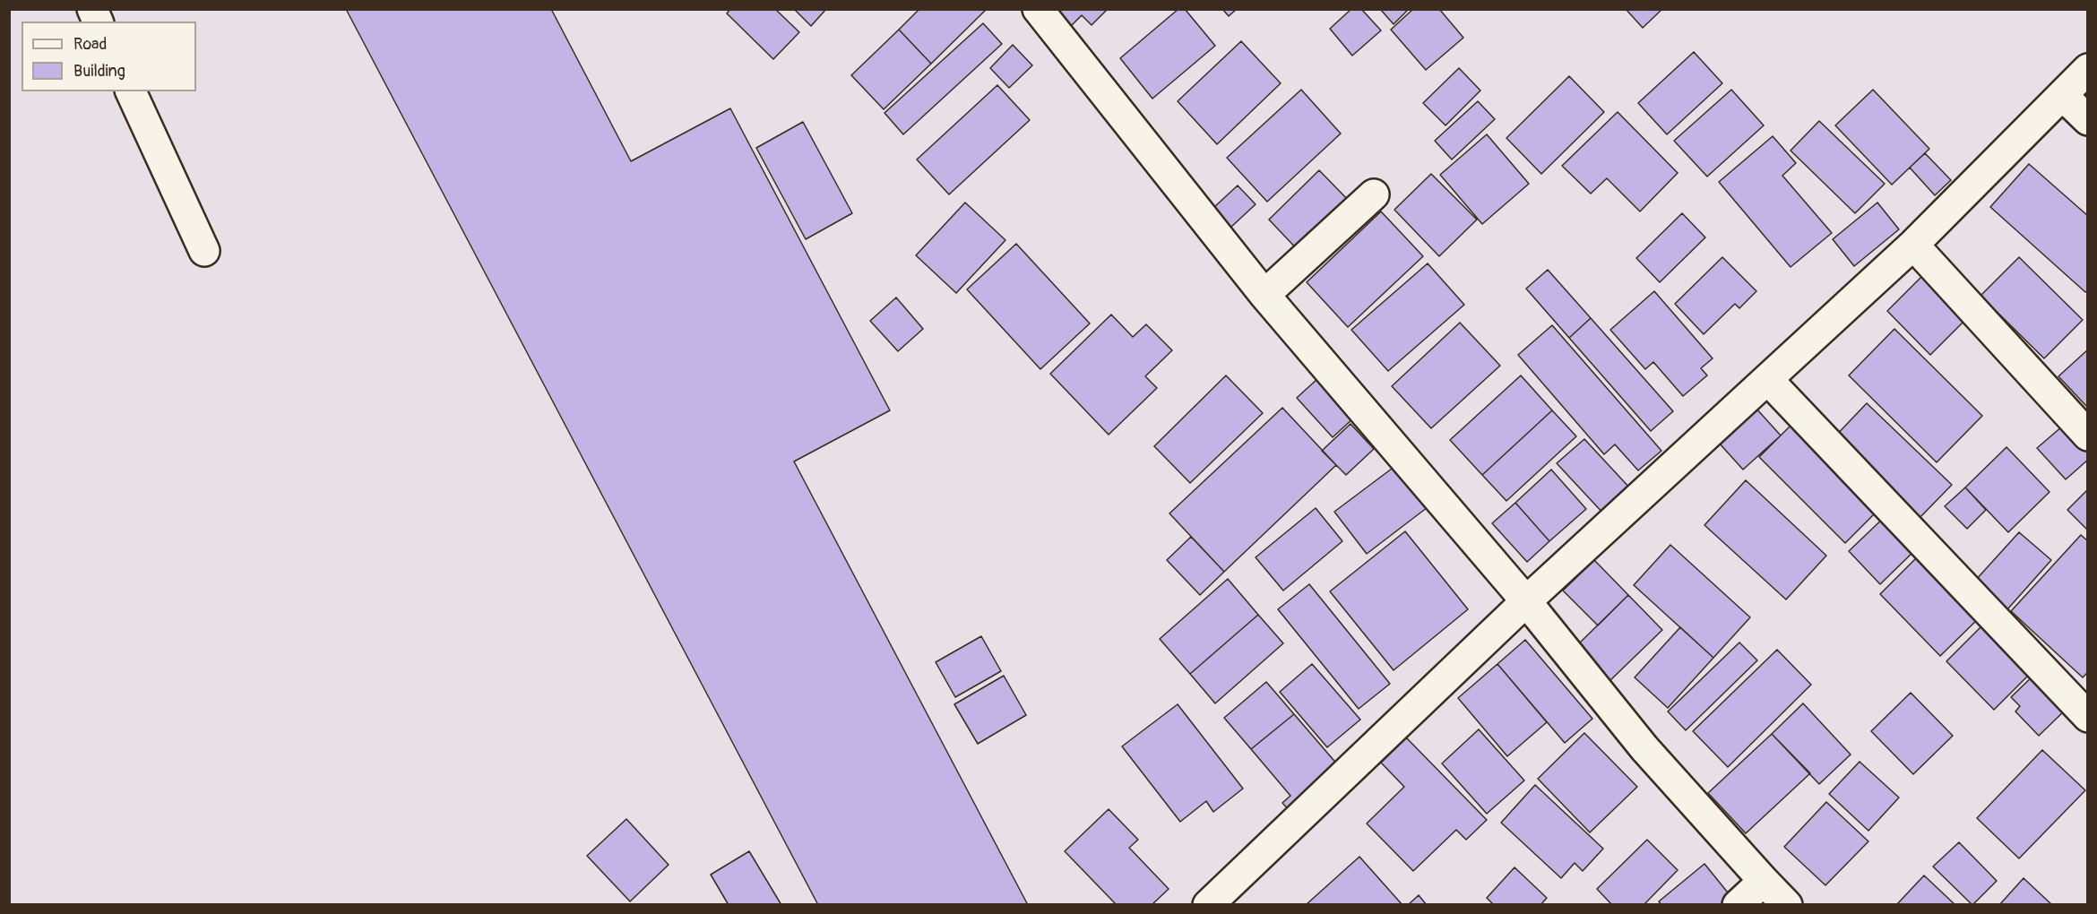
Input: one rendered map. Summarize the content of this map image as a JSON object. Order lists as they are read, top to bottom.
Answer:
{
  "legend": ["Road", "Building"]
}
